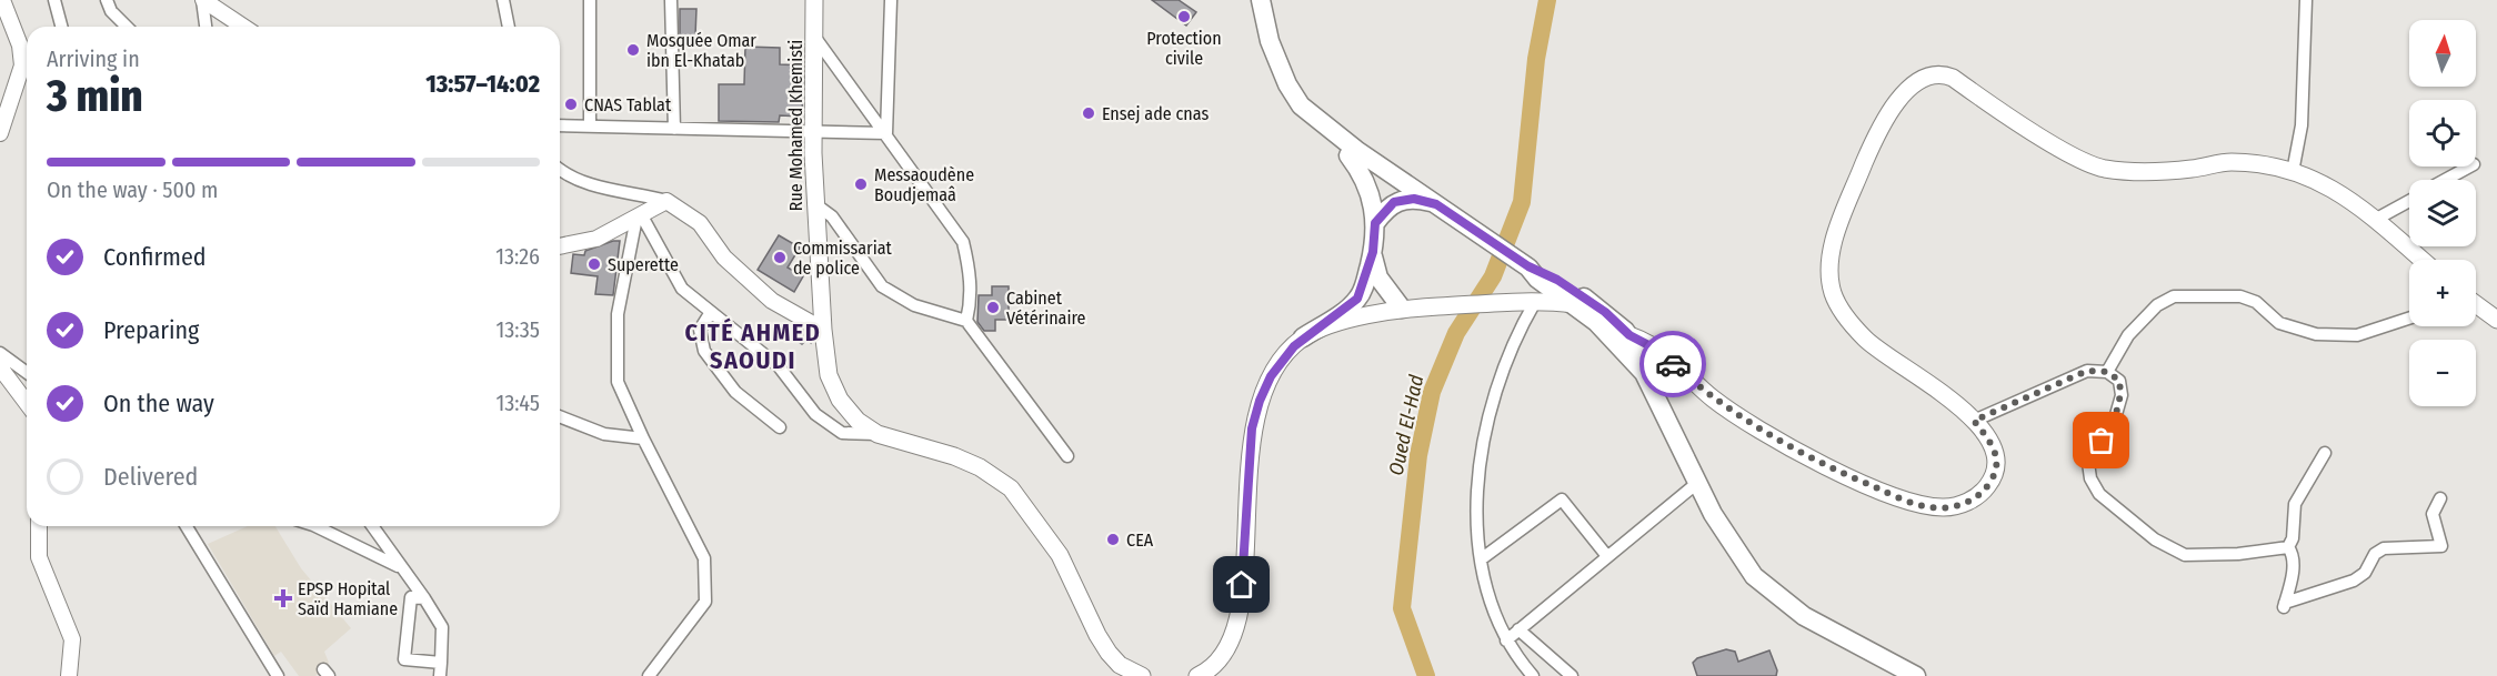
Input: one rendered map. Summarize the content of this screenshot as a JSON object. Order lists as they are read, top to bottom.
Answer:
{
  "streets": {
    "main road": ["Rue Mohamed Khemisti"]
  },
  "districts": ["CITÉ AHMED SAOUDI"],
  "water": ["Oued El-Had"],
  "places": {
    "other": [
      "Protection civile",
      "Mosquée Omar ibn El-Khatab",
      "CNAS Tablat",
      "Ensej ade cnas",
      "Messaoudène Boudjemaâ",
      "Commissariat de police",
      "Superette",
      "Cabinet Vétérinaire",
      "CEA"
    ],
    "health": ["EPSP Hopital Saïd Hamiane"]
  },
  "north": "top",
  "page": {
    "map_buttons": ["+", "−"],
    "heading": ["3 min", "Arriving in", "13:57–14:02"],
    "bar": "On the way · 500 m",
    "list": [
      ["Confirmed", "13:26"],
      ["Preparing", "13:35"],
      ["On the way", "13:45"],
      "Delivered"
    ]
  }
}
